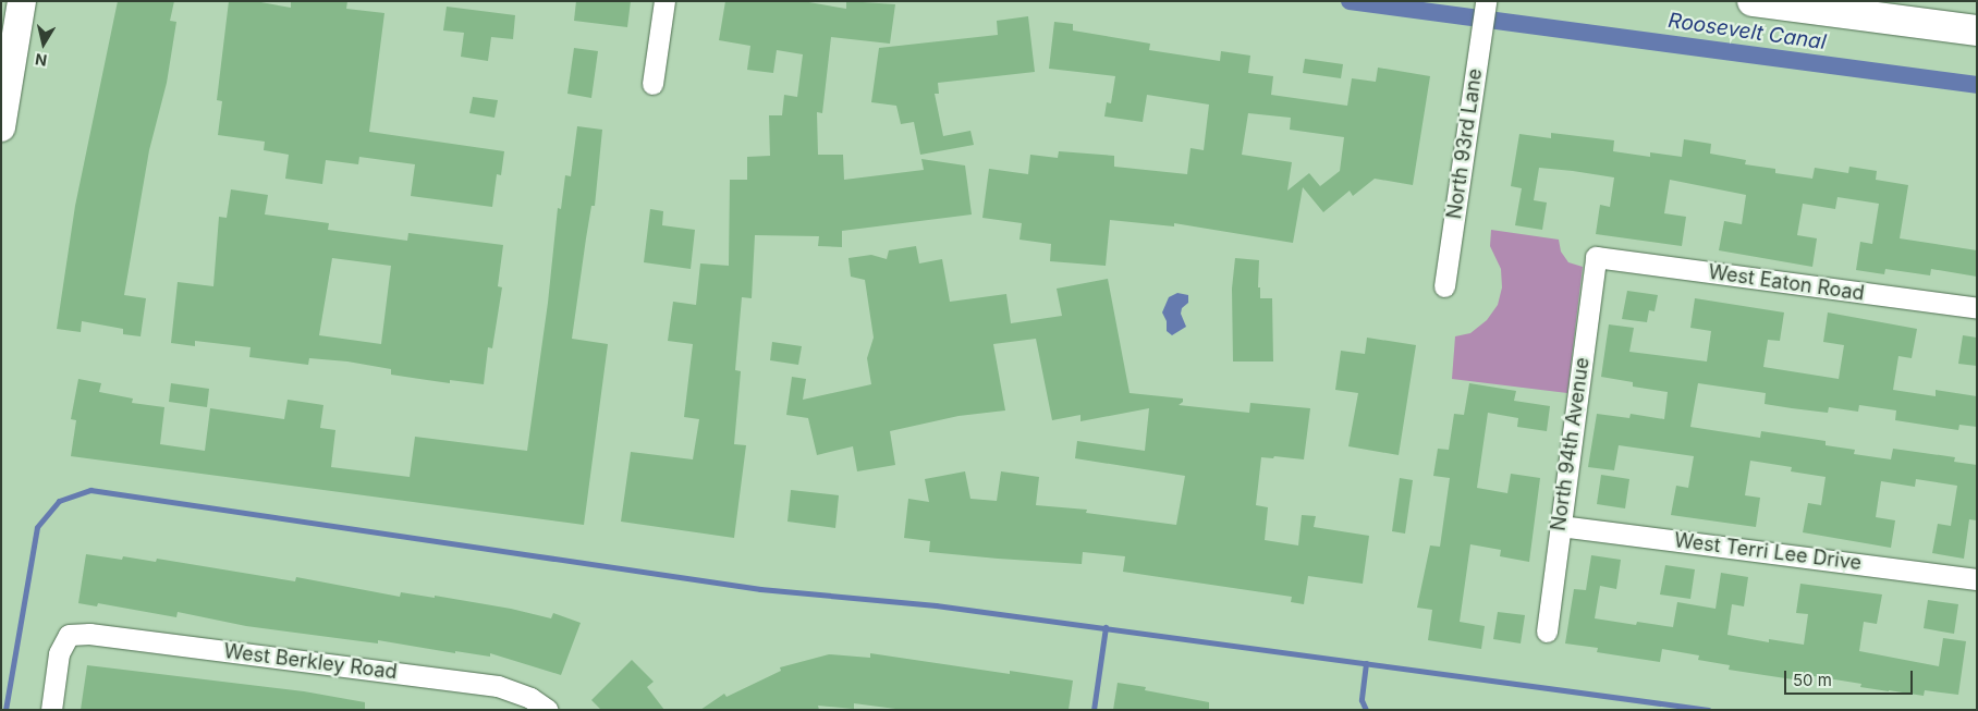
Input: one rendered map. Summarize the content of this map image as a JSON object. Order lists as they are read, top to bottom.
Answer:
{
  "streets": {
    "street": [
      "North 93rd Lane",
      "West Eaton Road",
      "North 94th Avenue",
      "West Terri Lee Drive",
      "West Berkley Road"
    ]
  },
  "crossings": [
    ["West Eaton Road", "North 94th Avenue"],
    ["North 94th Avenue", "West Terri Lee Drive"]
  ],
  "water": ["Roosevelt Canal"],
  "scale_bar": "50 m",
  "north": "bottom"
}
